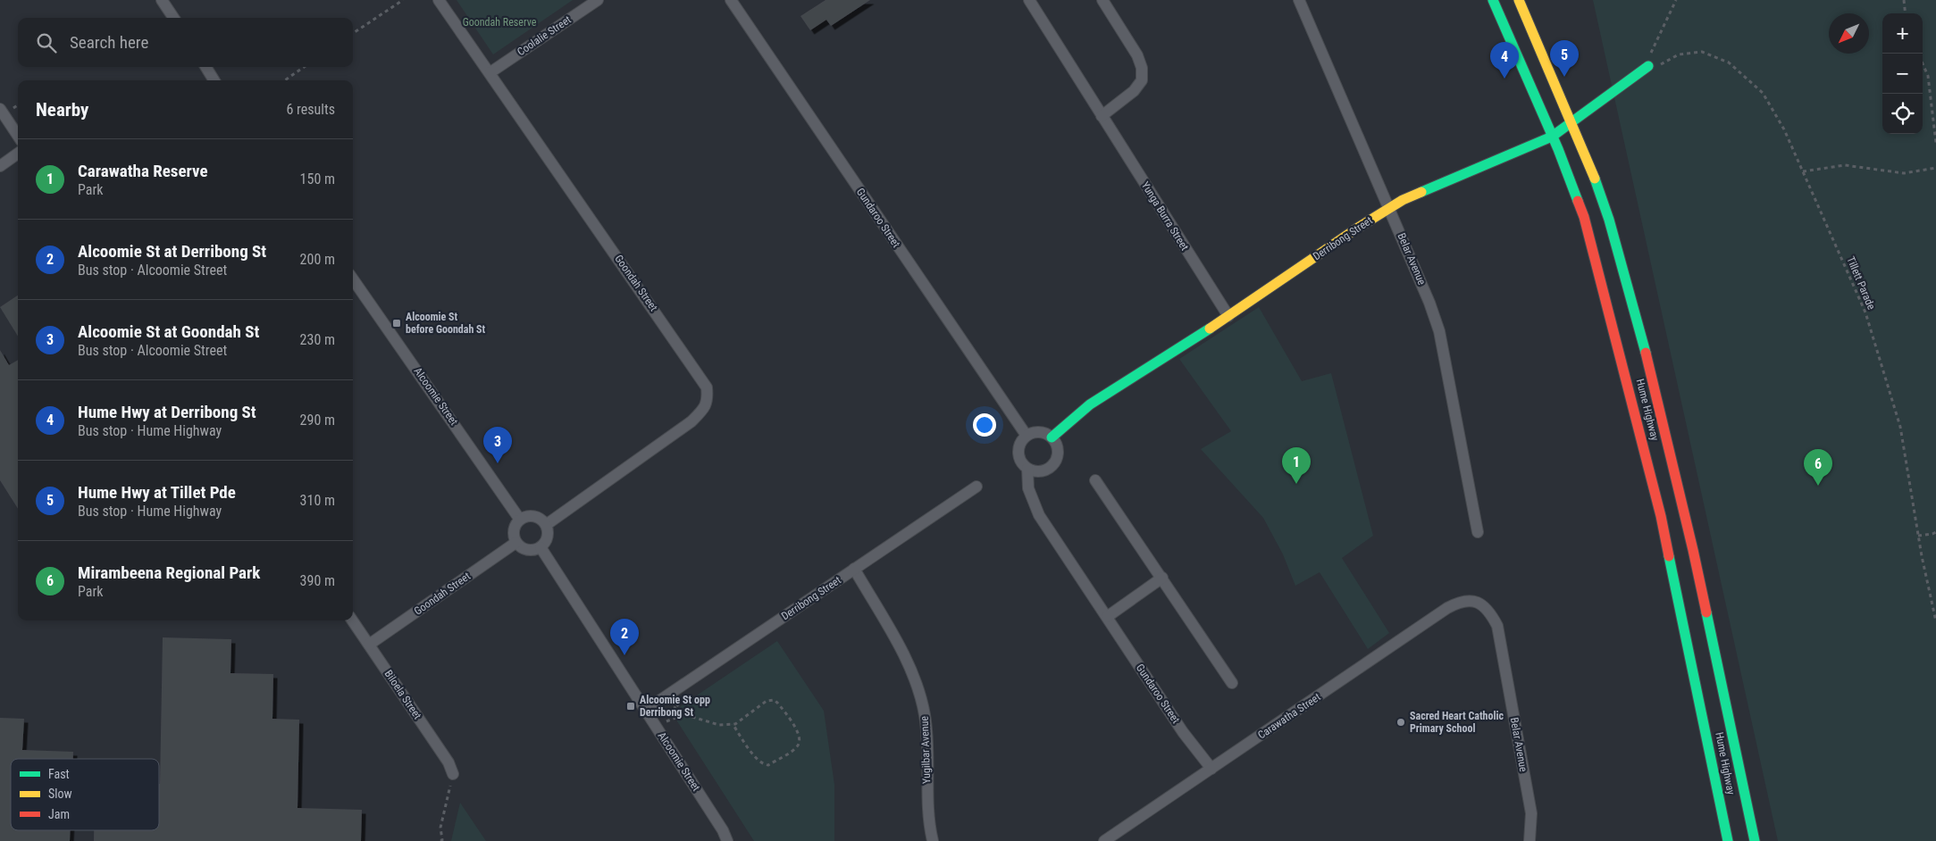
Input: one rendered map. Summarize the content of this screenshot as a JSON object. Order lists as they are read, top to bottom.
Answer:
{
  "streets": {
    "main road": ["Derribong Street", "Hume Highway"],
    "street": [
      "Coolalie Street",
      "Yunga Burra Street",
      "Gundaroo Street",
      "Belar Avenue",
      "Goondah Street",
      "Alcoomie Street",
      "Biloela Street",
      "Carawatha Street",
      "Yugilbar Avenue"
    ],
    "path": ["Tillett Parade"]
  },
  "crossings": [
    ["Coolalie Street", "Goondah Street"],
    ["Yunga Burra Street", "Derribong Street"],
    ["Gundaroo Street", "Derribong Street"],
    ["Gundaroo Street", "Carawatha Street"],
    ["Derribong Street", "Belar Avenue"],
    ["Derribong Street", "Tillett Parade"],
    ["Derribong Street", "Alcoomie Street"],
    ["Derribong Street", "Hume Highway"],
    ["Derribong Street", "Yugilbar Avenue"],
    ["Belar Avenue", "Carawatha Street"],
    ["Goondah Street", "Alcoomie Street"],
    ["Goondah Street", "Biloela Street"]
  ],
  "parks": ["Goondah Reserve"],
  "places": {
    "transit": ["Alcoomie St before Goondah St", "Alcoomie St opp Derribong St"],
    "other": ["Sacred Heart Catholic Primary School"]
  },
  "legend": ["Fast", "Slow", "Jam"],
  "north": "bottom left",
  "page": {
    "map_buttons": ["+", "−"],
    "search": "Search here",
    "pins": [
      "5",
      "4",
      "3",
      "1",
      "6",
      "2"
    ],
    "heading": ["Nearby", "6 results"],
    "list": [
      {
        "mark": "1",
        "name": "Carawatha Reserve",
        "note": "Park",
        "value": "150 m"
      },
      {
        "mark": "2",
        "name": "Alcoomie St at Derribong St",
        "note": "Bus stop · Alcoomie Street",
        "value": "200 m"
      },
      {
        "mark": "3",
        "name": "Alcoomie St at Goondah St",
        "note": "Bus stop · Alcoomie Street",
        "value": "230 m"
      },
      {
        "mark": "4",
        "name": "Hume Hwy at Derribong St",
        "note": "Bus stop · Hume Highway",
        "value": "290 m"
      },
      {
        "mark": "5",
        "name": "Hume Hwy at Tillet Pde",
        "note": "Bus stop · Hume Highway",
        "value": "310 m"
      },
      {
        "mark": "6",
        "name": "Mirambeena Regional Park",
        "note": "Park",
        "value": "390 m"
      }
    ]
  }
}
